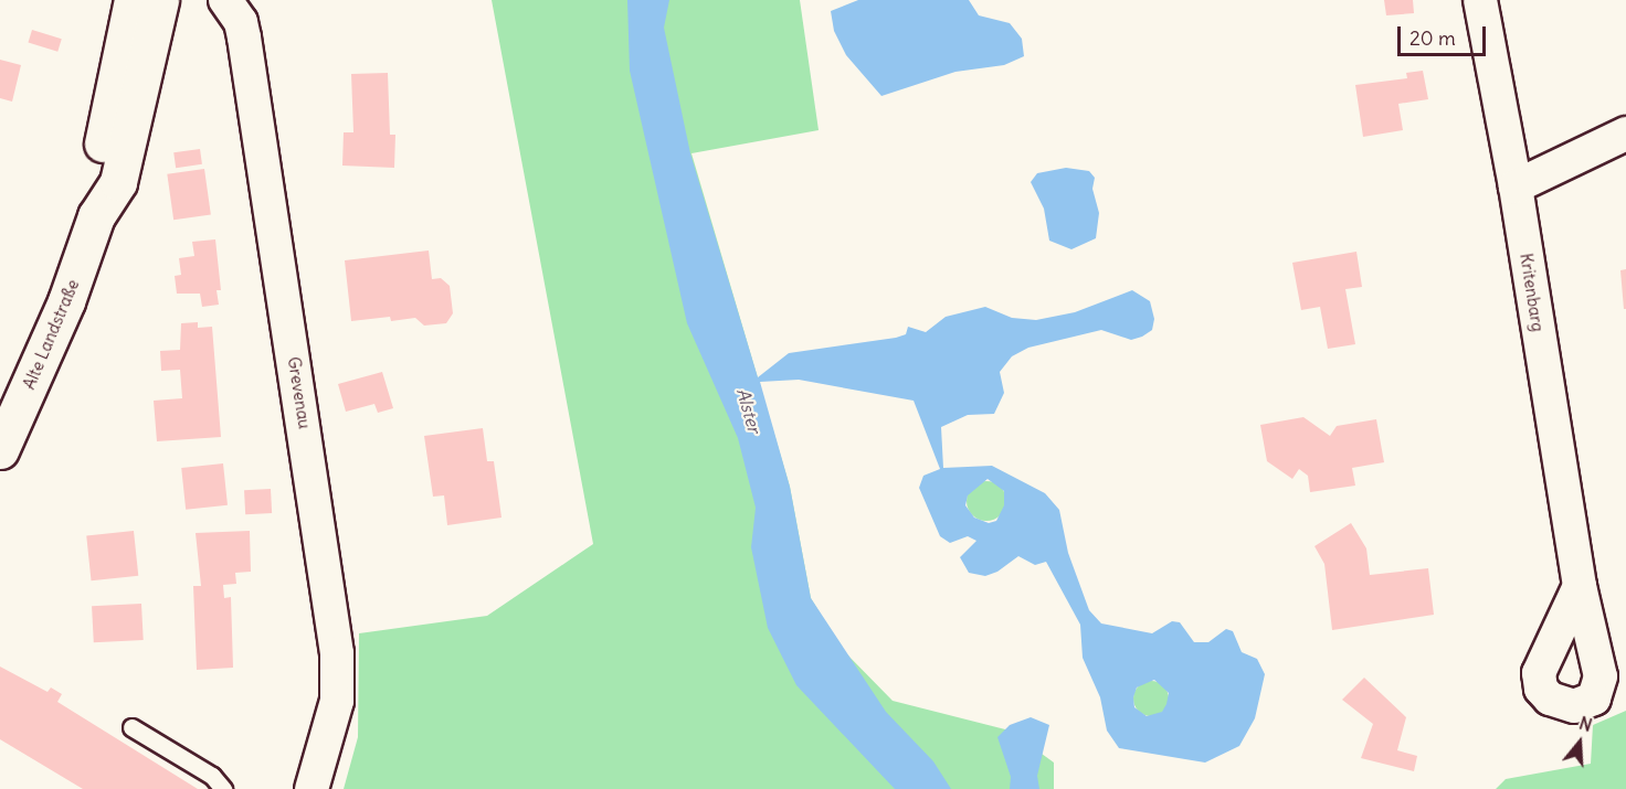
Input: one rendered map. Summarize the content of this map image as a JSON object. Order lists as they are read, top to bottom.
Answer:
{
  "streets": {
    "main road": ["Alte Landstraße"],
    "street": ["Kritenbarg", "Grevenau"]
  },
  "water": ["Alster"],
  "scale_bar": "20 m",
  "north": "top"
}
